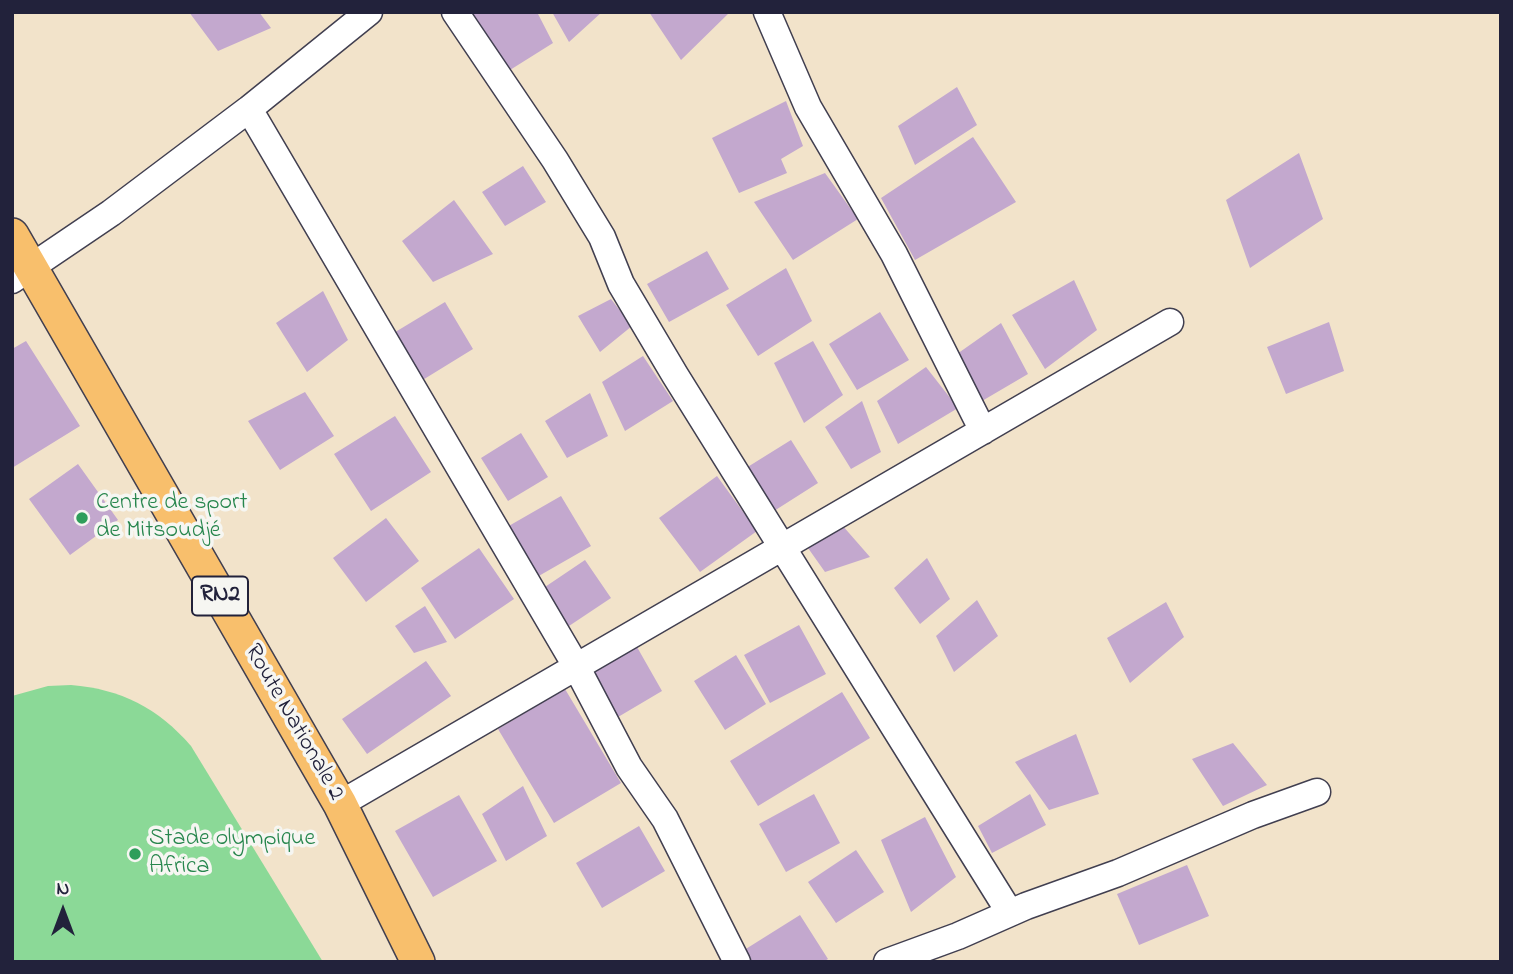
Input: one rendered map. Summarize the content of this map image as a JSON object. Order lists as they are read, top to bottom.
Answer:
{
  "streets": {
    "main road": ["RN2", "Route Nationale 2"]
  },
  "places": ["Centre de sport de Mitsoudjé", "Stade olympique Africa"],
  "north": "top"
}
